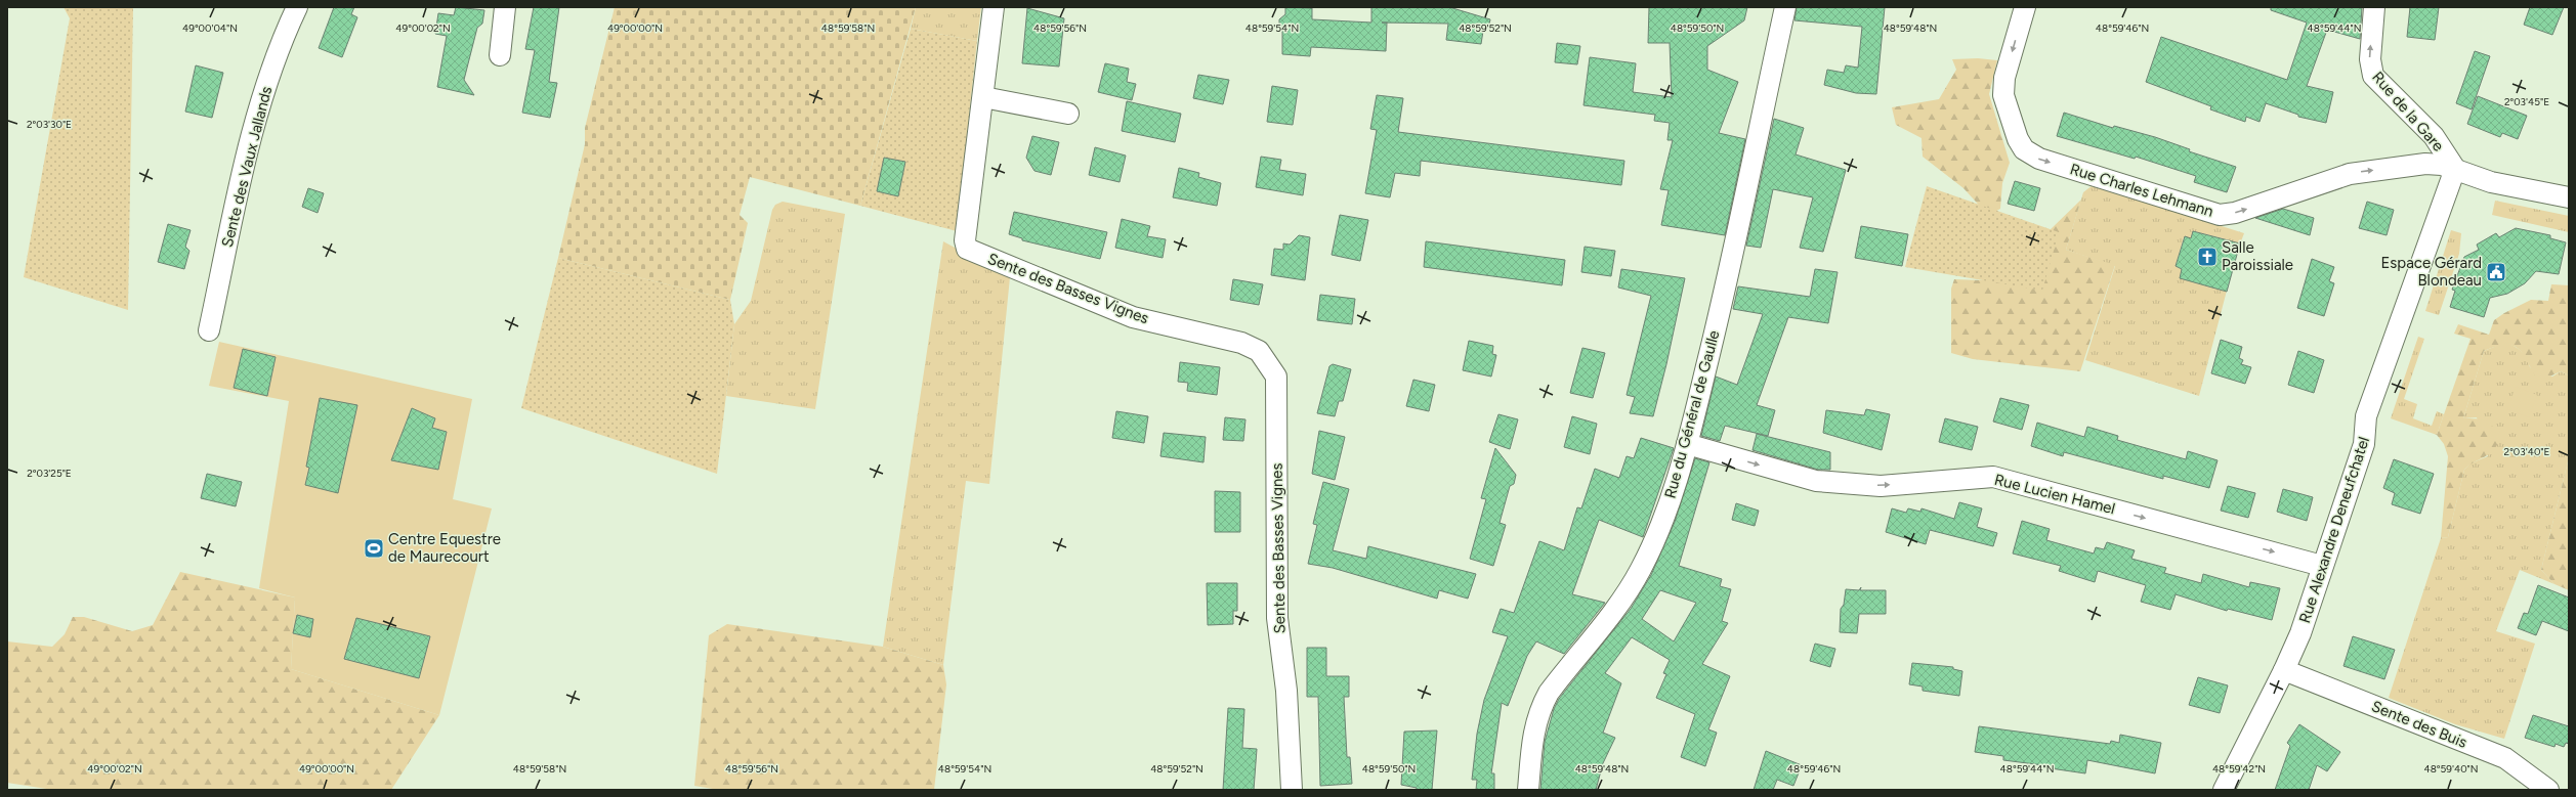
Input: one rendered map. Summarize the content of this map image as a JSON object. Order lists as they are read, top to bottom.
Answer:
{
  "streets": {
    "street": [
      "Rue de la Gare",
      "Sente des Vaux Jallands",
      "Rue Charles Lehmann",
      "Sente des Basses Vignes",
      "Rue du Général de Gaulle",
      "Rue Lucien Hamel",
      "Rue Alexandre Deneufchatel",
      "Sente des Buis"
    ]
  },
  "crossings": [
    ["Rue de la Gare", "Rue Charles Lehmann"],
    ["Rue de la Gare", "Rue Alexandre Deneufchatel"],
    ["Rue Charles Lehmann", "Rue Alexandre Deneufchatel"],
    ["Rue du Général de Gaulle", "Rue Lucien Hamel"],
    ["Rue Lucien Hamel", "Rue Alexandre Deneufchatel"],
    ["Rue Alexandre Deneufchatel", "Sente des Buis"]
  ],
  "one_way": ["Rue de la Gare", "Rue Lucien Hamel"],
  "places": {
    "church": ["Salle Paroissiale"],
    "public building": ["Espace Gérard Blondeau"],
    "sports": ["Centre Equestre de Maurecourt"]
  },
  "coordinates": [
    "49°00'04\"N",
    "49°00'02\"N",
    "49°00'00\"N",
    "48°59'58\"N",
    "48°59'56\"N",
    "48°59'54\"N",
    "48°59'52\"N",
    "48°59'50\"N",
    "48°59'48\"N",
    "48°59'46\"N",
    "48°59'44\"N",
    "2°03'45\"E",
    "2°03'30\"E",
    "2°03'40\"E",
    "2°03'25\"E",
    "48°59'42\"N",
    "48°59'40\"N"
  ]
}
